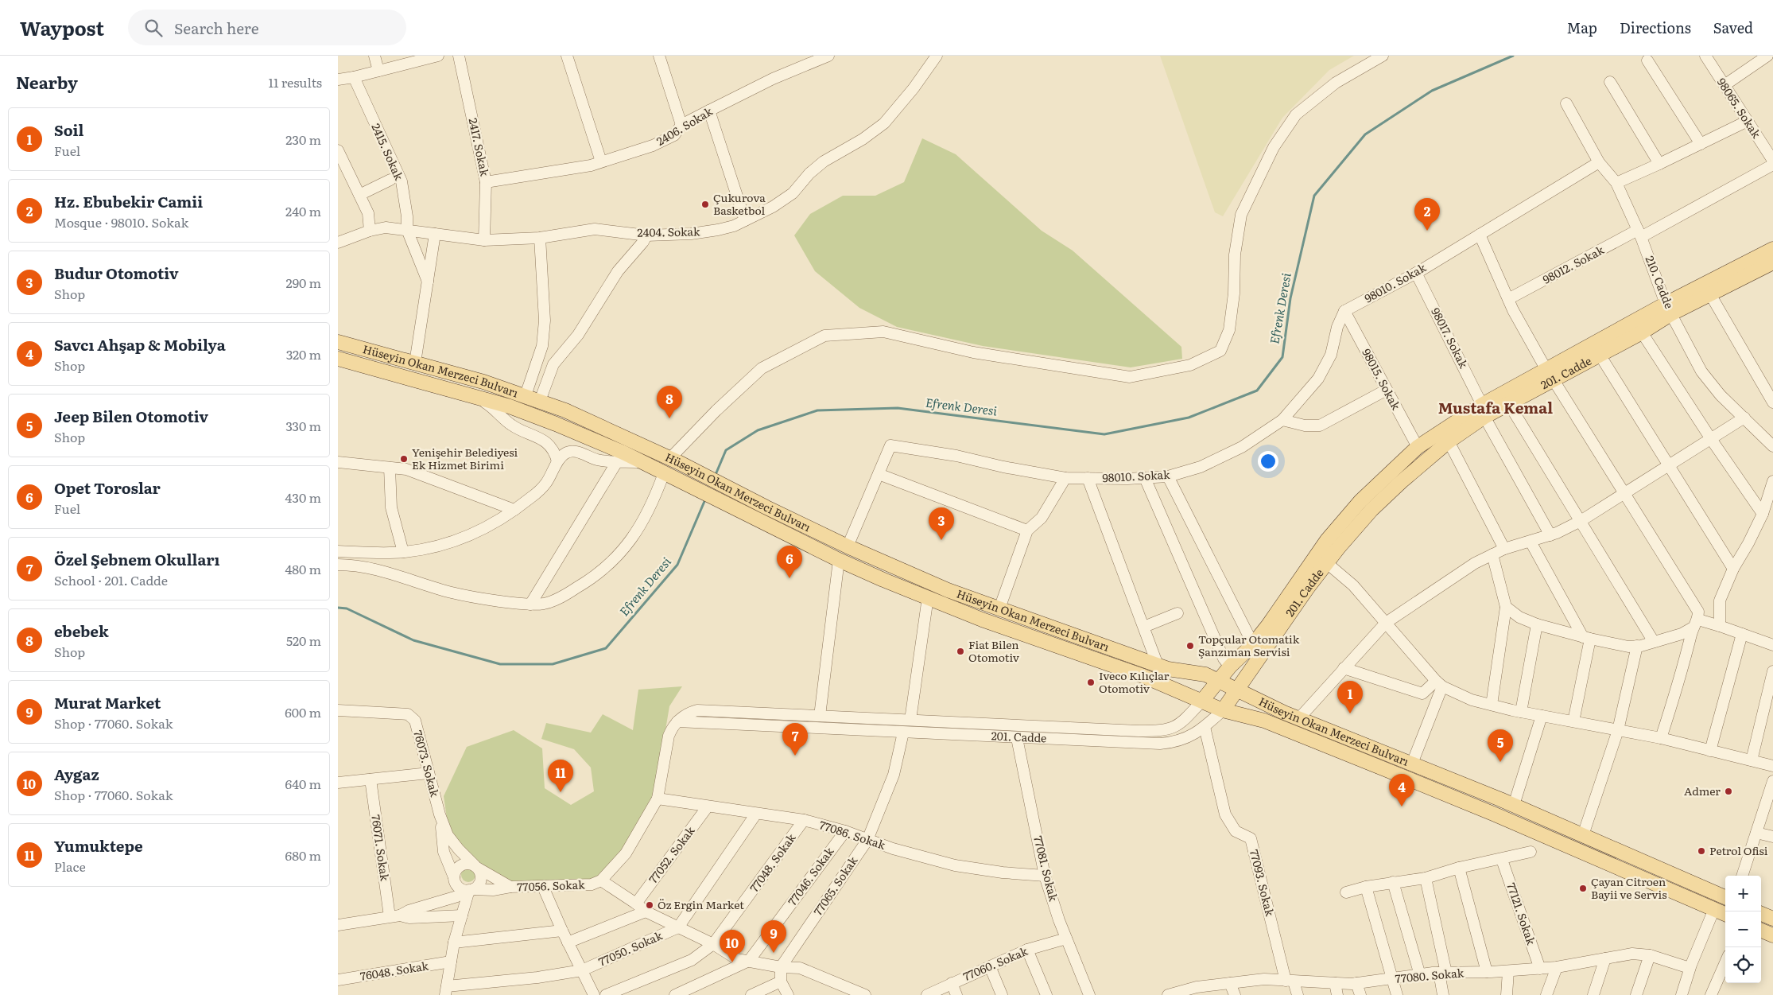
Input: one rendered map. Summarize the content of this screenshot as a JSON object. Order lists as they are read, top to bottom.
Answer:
{
  "streets": {
    "main road": ["Hüseyin Okan Merzeci Bulvarı", "201. Cadde"],
    "street": [
      "98065. Sokak",
      "2406. Sokak",
      "2417. Sokak",
      "2415. Sokak",
      "2404. Sokak",
      "98012. Sokak",
      "210. Cadde",
      "98010. Sokak",
      "98017. Sokak",
      "98015. Sokak",
      "76073. Sokak",
      "77086. Sokak",
      "76071. Sokak",
      "77052. Sokak",
      "77048. Sokak",
      "77081. Sokak",
      "77046. Sokak",
      "77093. Sokak",
      "77056. Sokak",
      "77065. Sokak",
      "77121. Sokak",
      "77050. Sokak",
      "77060. Sokak",
      "76048. Sokak",
      "77080. Sokak"
    ]
  },
  "crossings": [
    ["2406. Sokak", "2417. Sokak"],
    ["2417. Sokak", "2404. Sokak"],
    ["2415. Sokak", "2404. Sokak"],
    ["98012. Sokak", "210. Cadde"],
    ["210. Cadde", "98010. Sokak"],
    ["210. Cadde", "201. Cadde"],
    ["98010. Sokak", "98017. Sokak"],
    ["98010. Sokak", "98015. Sokak"],
    ["98017. Sokak", "201. Cadde"],
    ["Hüseyin Okan Merzeci Bulvarı", "201. Cadde"],
    ["201. Cadde", "98015. Sokak"],
    ["201. Cadde", "77081. Sokak"],
    ["201. Cadde", "77093. Sokak"],
    ["201. Cadde", "77056. Sokak"],
    ["201. Cadde", "77065. Sokak"],
    ["77086. Sokak", "77052. Sokak"],
    ["77086. Sokak", "77048. Sokak"],
    ["77086. Sokak", "77081. Sokak"],
    ["77086. Sokak", "77046. Sokak"],
    ["77086. Sokak", "77056. Sokak"],
    ["77086. Sokak", "77065. Sokak"],
    ["76071. Sokak", "77056. Sokak"],
    ["77081. Sokak", "77060. Sokak"],
    ["77093. Sokak", "77080. Sokak"],
    ["77121. Sokak", "77080. Sokak"]
  ],
  "districts": ["Mustafa Kemal"],
  "water": ["Efrenk Deresi"],
  "places": [
    "Çukurova Basketbol",
    "Yenişehir Belediyesi Ek Hizmet Birimi",
    "Topçular Otomatik Şanzıman Servisi",
    "Fiat Bilen Otomotiv",
    "Iveco Kılıçlar Otomotiv",
    "Admer",
    "Petrol Ofisi",
    "Çayan Citroen Bayii ve Servis",
    "Öz Ergin Market"
  ],
  "page": {
    "header": "Waypost",
    "search": "Search here",
    "nav": ["Map", "Directions", "Saved"],
    "heading": ["Nearby", "11 results"],
    "list": [
      {
        "mark": "1",
        "name": "Soil",
        "note": "Fuel",
        "value": "230 m"
      },
      {
        "mark": "2",
        "name": "Hz. Ebubekir Camii",
        "note": "Mosque · 98010. Sokak",
        "value": "240 m"
      },
      {
        "mark": "3",
        "name": "Budur Otomotiv",
        "note": "Shop",
        "value": "290 m"
      },
      {
        "mark": "4",
        "name": "Savcı Ahşap & Mobilya",
        "note": "Shop",
        "value": "320 m"
      },
      {
        "mark": "5",
        "name": "Jeep Bilen Otomotiv",
        "note": "Shop",
        "value": "330 m"
      },
      {
        "mark": "6",
        "name": "Opet Toroslar",
        "note": "Fuel",
        "value": "430 m"
      },
      {
        "mark": "7",
        "name": "Özel Şebnem Okulları",
        "note": "School · 201. Cadde",
        "value": "480 m"
      },
      {
        "mark": "8",
        "name": "ebebek",
        "note": "Shop",
        "value": "520 m"
      },
      {
        "mark": "9",
        "name": "Murat Market",
        "note": "Shop · 77060. Sokak",
        "value": "600 m"
      },
      {
        "mark": "10",
        "name": "Aygaz",
        "note": "Shop · 77060. Sokak",
        "value": "640 m"
      },
      {
        "mark": "11",
        "name": "Yumuktepe",
        "note": "Place",
        "value": "680 m"
      }
    ],
    "pins": [
      "2",
      "8",
      "3",
      "6",
      "1",
      "7",
      "5",
      "11",
      "4",
      "9",
      "10"
    ],
    "map_buttons": ["+", "−"]
  }
}
